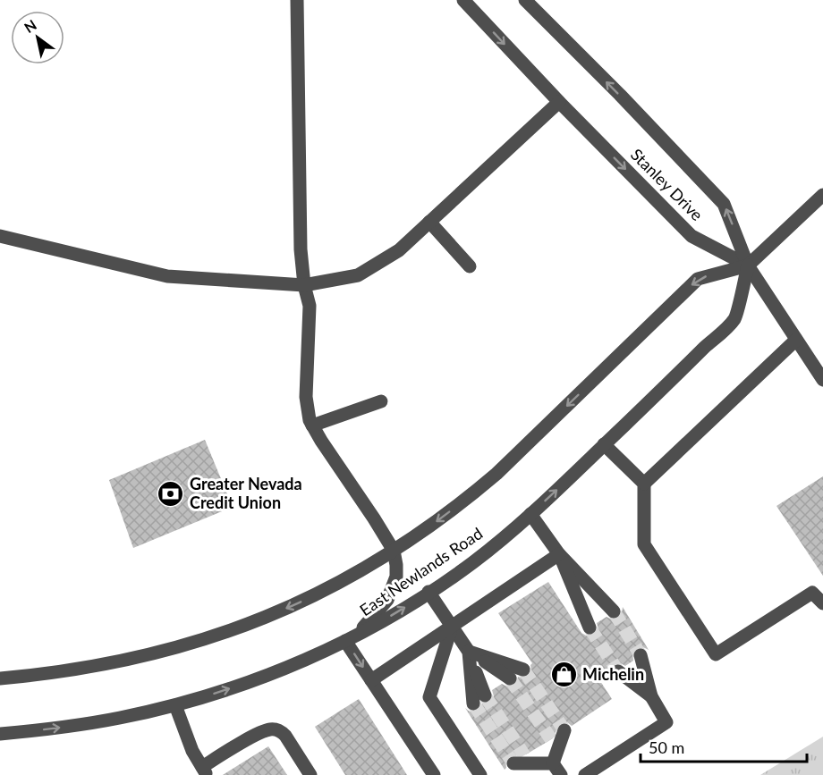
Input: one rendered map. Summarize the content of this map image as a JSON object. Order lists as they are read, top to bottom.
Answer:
{
  "streets": {
    "street": ["Stanley Drive", "East Newlands Road"]
  },
  "crossings": [
    ["Stanley Drive", "East Newlands Road"]
  ],
  "places": {
    "bank": ["Greater Nevada Credit Union"],
    "shop": ["Michelin"]
  },
  "scale_bar": "50 m",
  "north": "top left"
}
